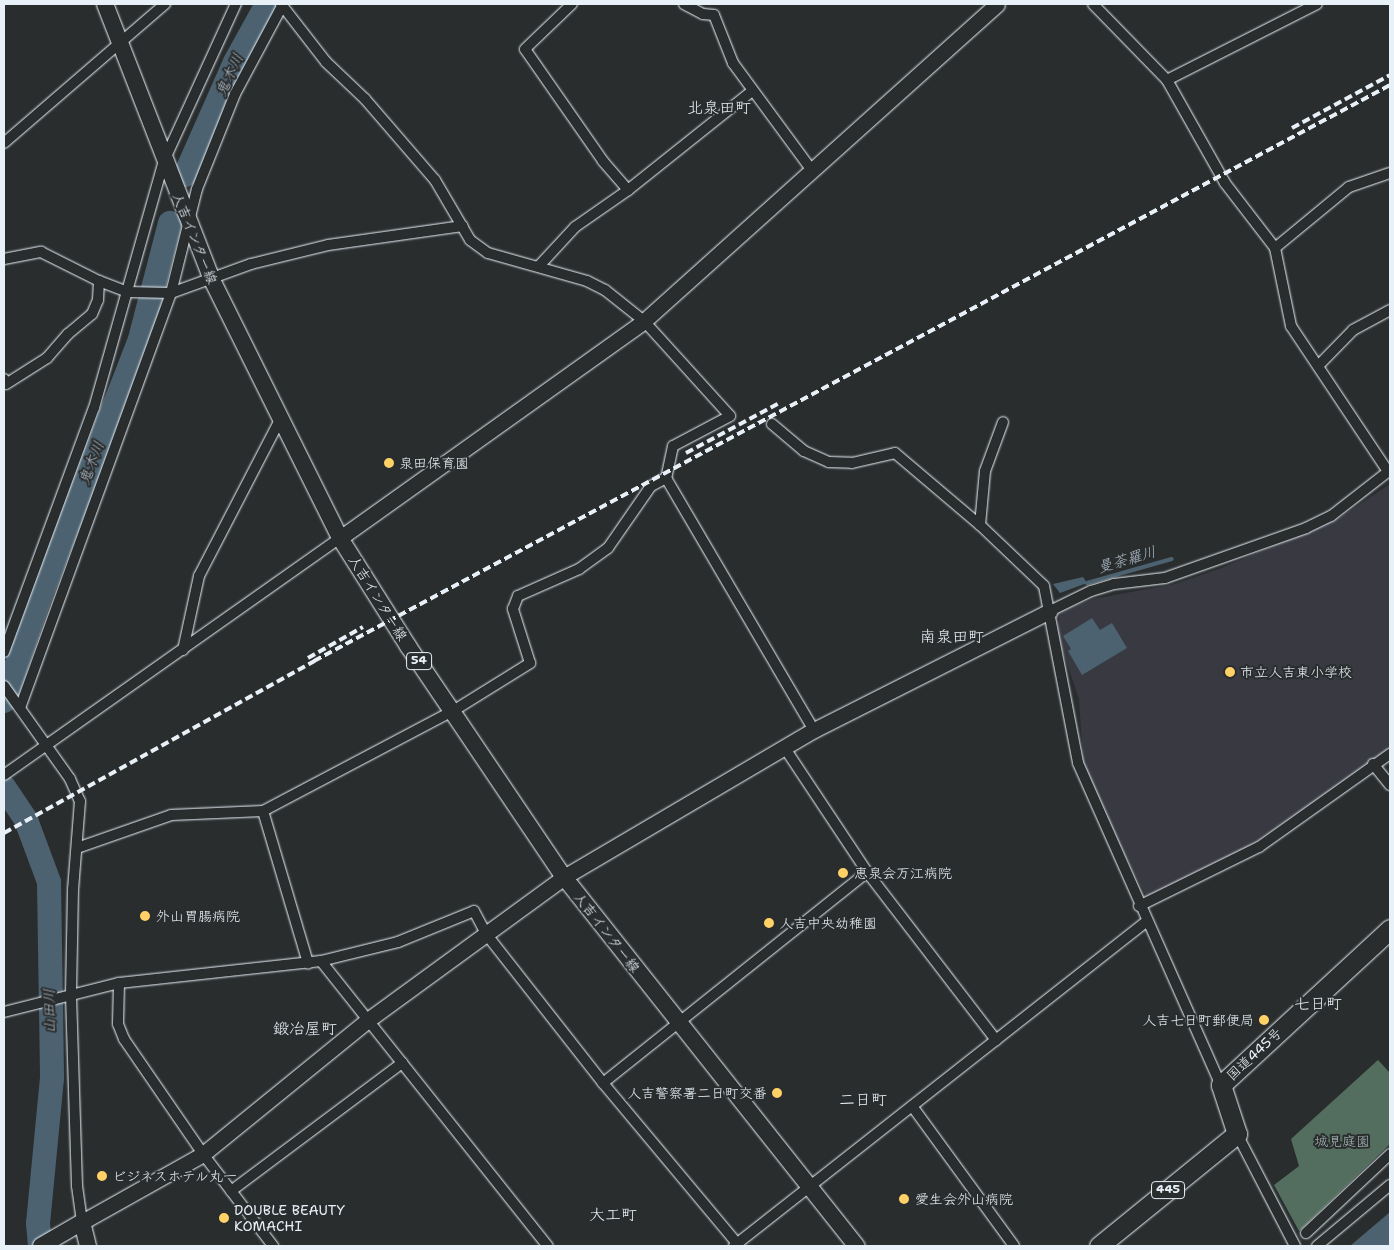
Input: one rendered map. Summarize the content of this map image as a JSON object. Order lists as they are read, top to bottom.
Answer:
{
  "streets": {
    "highway": ["国道445号", "445"],
    "main road": ["人吉インター線", "54"]
  },
  "crossings": [
    ["国道445号", "445"]
  ],
  "districts": [
    "北泉田町",
    "南泉田町",
    "七日町",
    "鍛冶屋町",
    "二日町",
    "大工町"
  ],
  "water": ["鬼木川", "曼荼羅川", "山田川"],
  "parks": ["城見庭園"],
  "places": [
    "泉田保育園",
    "市立人吉東小学校",
    "恵泉会万江病院",
    "外山胃腸病院",
    "人吉中央幼稚園",
    "人吉七日町郵便局",
    "人吉警察署二日町交番",
    "ビジネスホテル丸一",
    "愛生会外山病院",
    "DOUBLE BEAUTY KOMACHI"
  ]
}
